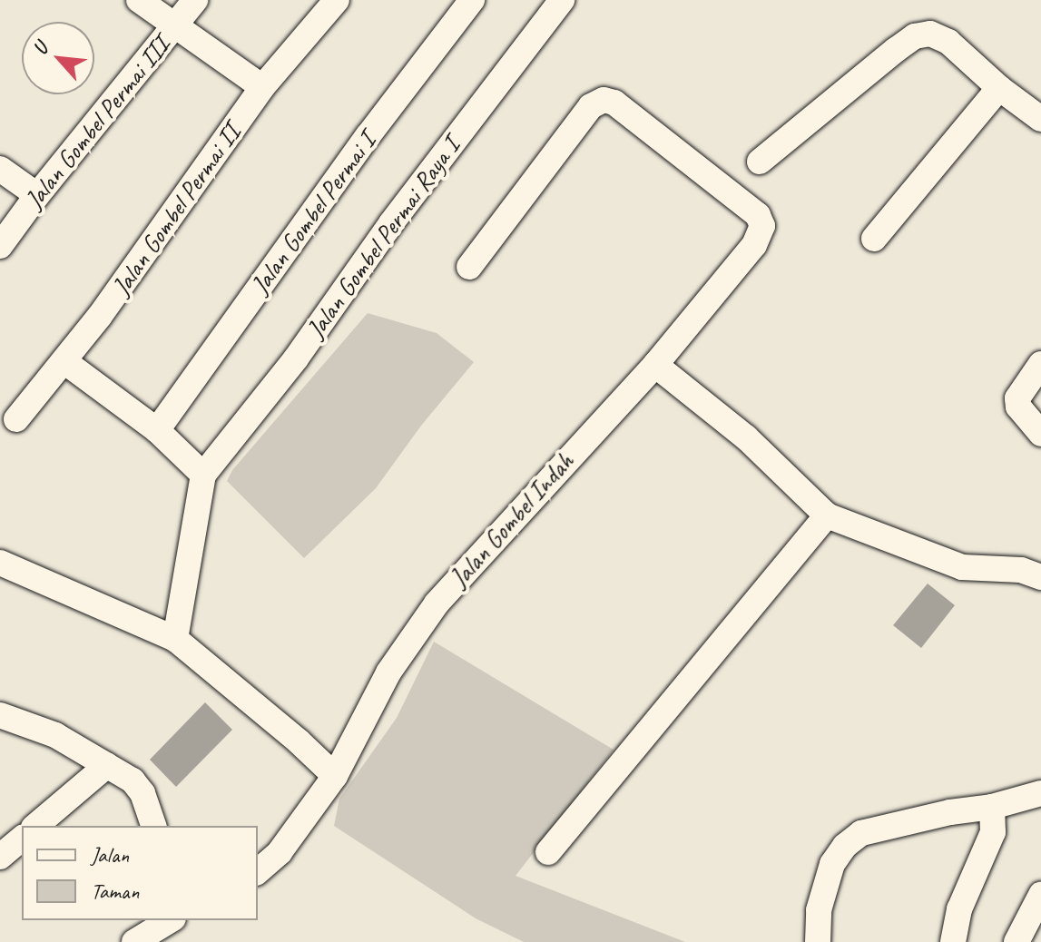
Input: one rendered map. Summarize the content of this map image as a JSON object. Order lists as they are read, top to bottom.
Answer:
{
  "streets": {
    "street": [
      "Jalan Gombel Permai III",
      "Jalan Gombel Permai II",
      "Jalan Gombel Permai I",
      "Jalan Gombel Permai Raya I",
      "Jalan Gombel Indah"
    ]
  },
  "legend": ["Jalan", "Taman"],
  "north": "top left"
}
